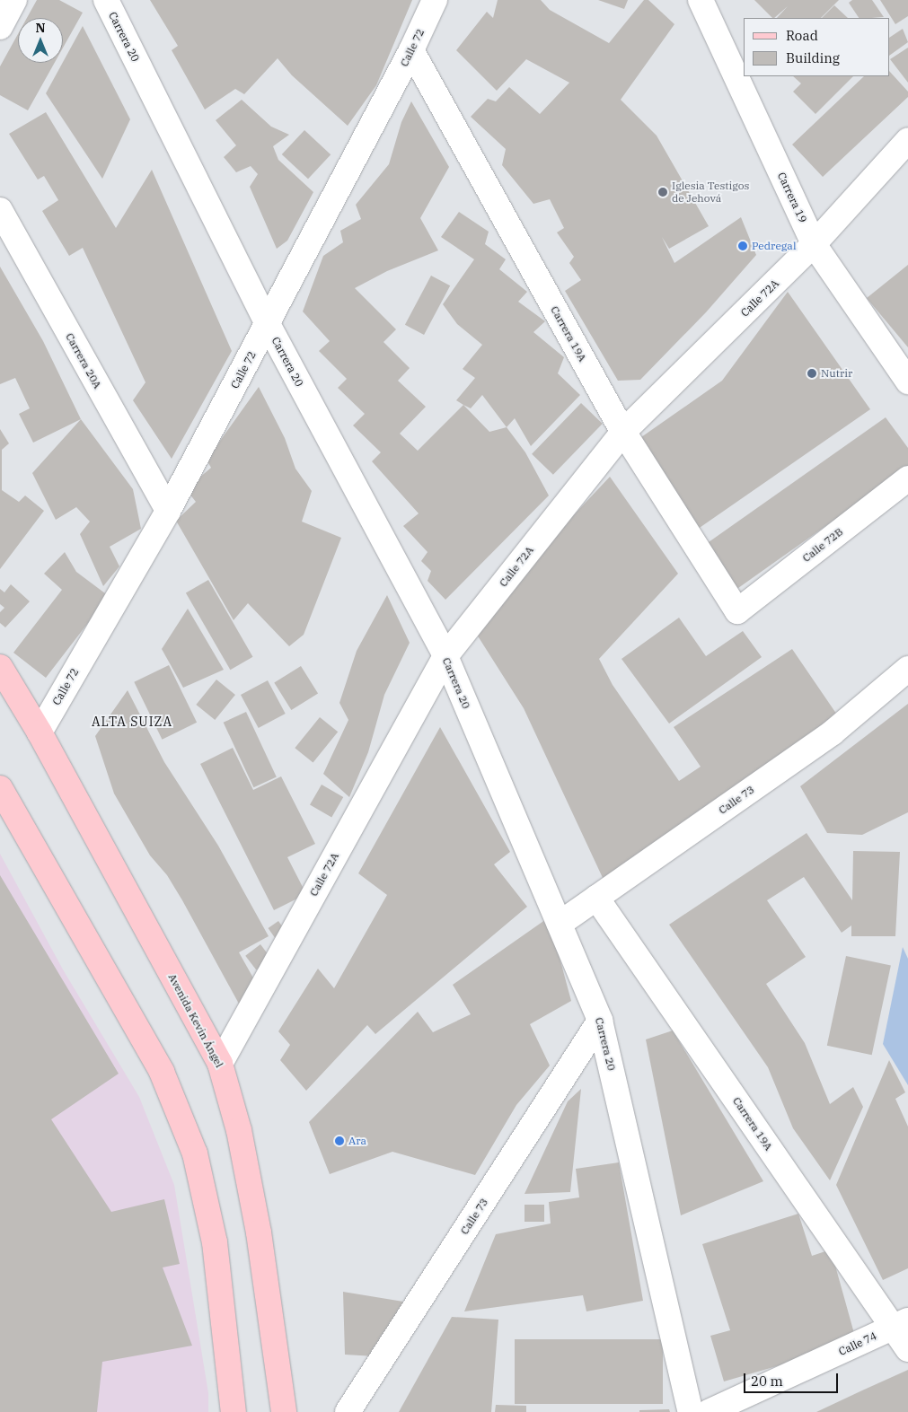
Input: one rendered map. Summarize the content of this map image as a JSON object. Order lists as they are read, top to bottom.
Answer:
{
  "streets": {
    "main road": ["Avenida Kevin Ángel"],
    "street": [
      "Carrera 20",
      "Calle 72",
      "Carrera 19",
      "Calle 72A",
      "Carrera 19A",
      "Carrera 20A",
      "Calle 72B",
      "Calle 73",
      "Calle 74"
    ]
  },
  "crossings": [
    ["Carrera 20", "Calle 72"],
    ["Carrera 20", "Calle 72A"],
    ["Carrera 20", "Calle 73"],
    ["Calle 72", "Carrera 19A"],
    ["Calle 72", "Carrera 20A"],
    ["Calle 72", "Avenida Kevin Ángel"],
    ["Carrera 19", "Calle 72A"],
    ["Calle 72A", "Carrera 19A"],
    ["Calle 72A", "Avenida Kevin Ángel"],
    ["Carrera 19A", "Calle 72B"],
    ["Carrera 19A", "Calle 73"],
    ["Carrera 19A", "Calle 74"]
  ],
  "districts": ["ALTA SUIZA"],
  "places": [
    "Iglesia Testigos de Jehová",
    "Pedregal",
    "Nutrir",
    "Ara"
  ],
  "legend": ["Road", "Building"],
  "scale_bar": "20 m",
  "north": "top"
}
